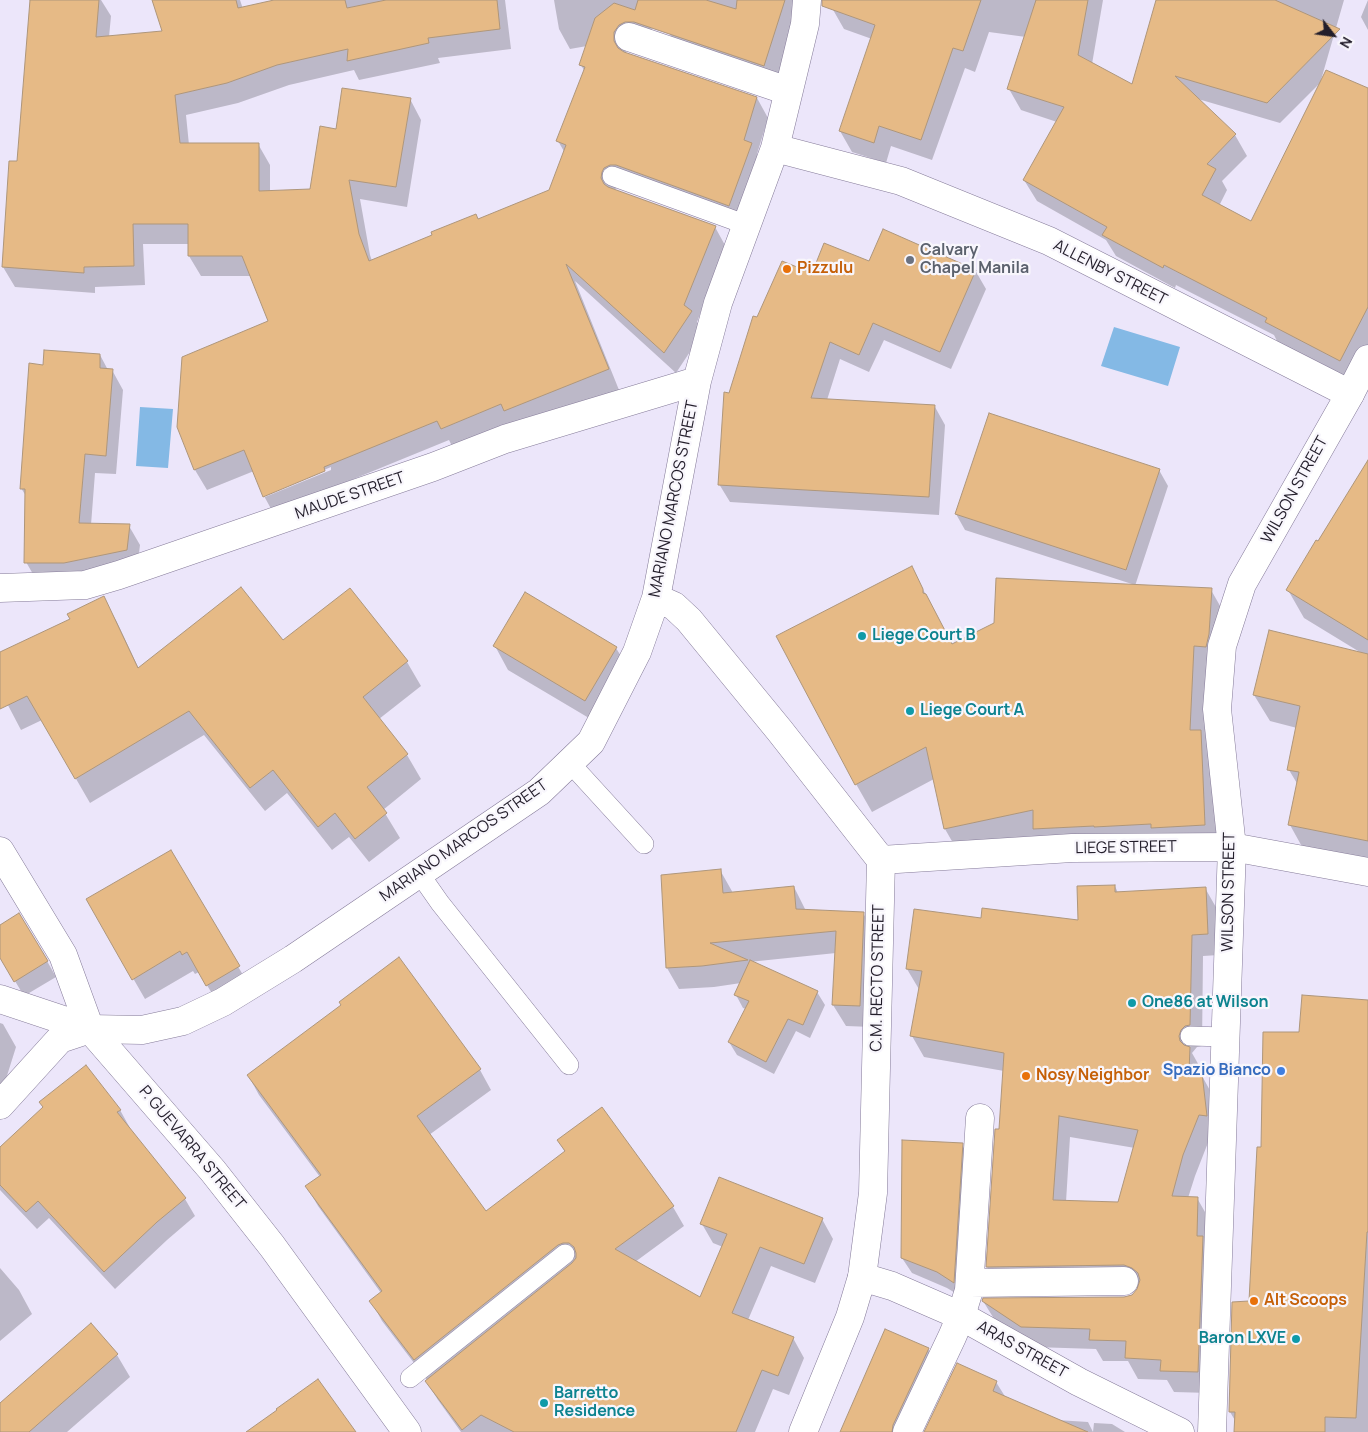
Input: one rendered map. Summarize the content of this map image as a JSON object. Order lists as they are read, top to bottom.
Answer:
{
  "streets": {
    "street": [
      "ALLENBY STREET",
      "WILSON STREET",
      "MAUDE STREET",
      "MARIANO MARCOS STREET",
      "LIEGE STREET",
      "C.M. RECTO STREET",
      "P. GUEVARRA STREET",
      "ARAS STREET"
    ]
  },
  "crossings": [
    ["ALLENBY STREET", "WILSON STREET"],
    ["ALLENBY STREET", "MARIANO MARCOS STREET"],
    ["WILSON STREET", "LIEGE STREET"],
    ["MAUDE STREET", "MARIANO MARCOS STREET"],
    ["MARIANO MARCOS STREET", "P. GUEVARRA STREET"],
    ["LIEGE STREET", "C.M. RECTO STREET"],
    ["C.M. RECTO STREET", "ARAS STREET"]
  ],
  "places": [
    "Calvary Chapel Manila",
    "Pizzulu",
    "Liege Court B",
    "Liege Court A",
    "One86 at Wilson",
    "Spazio Bianco",
    "Nosy Neighbor",
    "Alt Scoops",
    "Baron LXVE",
    "Barretto Residence"
  ],
  "north": "bottom right"
}
